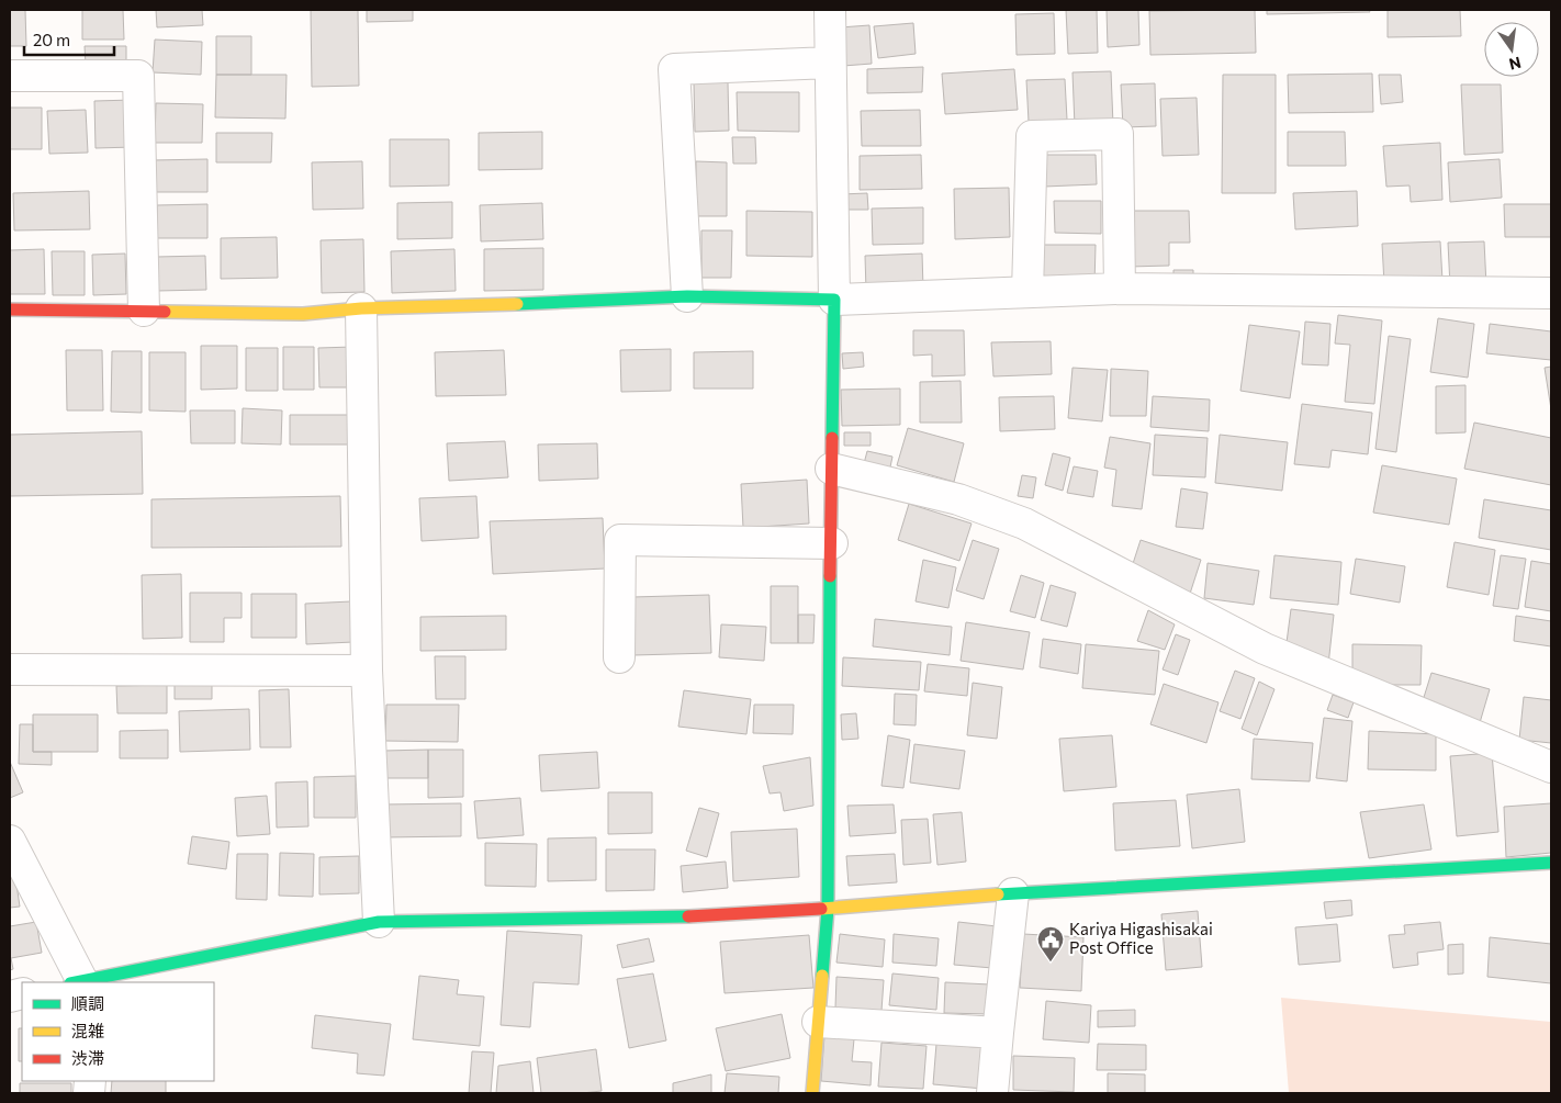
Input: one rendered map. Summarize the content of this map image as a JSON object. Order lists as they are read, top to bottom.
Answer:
{
  "places": {
    "public building": ["Kariya Higashisakai Post Office"]
  },
  "legend": ["順調", "混雑", "渋滞"],
  "scale_bar": "20 m",
  "north": "bottom"
}
